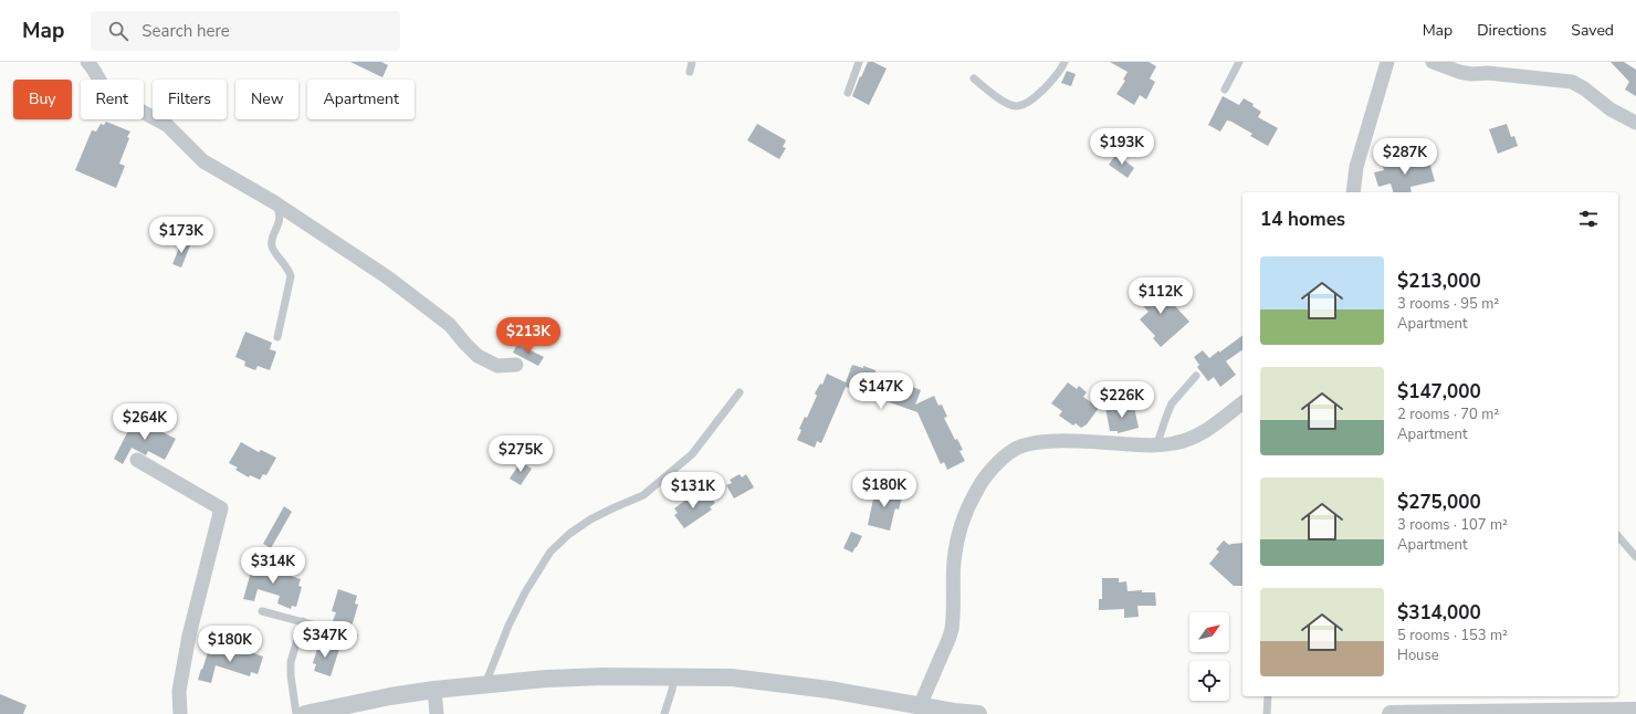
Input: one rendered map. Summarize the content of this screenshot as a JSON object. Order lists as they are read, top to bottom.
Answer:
{
  "north": "top right",
  "page": {
    "header": "Map",
    "search": "Search here",
    "nav": ["Map", "Directions", "Saved"],
    "chip": [
      "Buy",
      "Rent",
      "Filters",
      "New",
      "Apartment"
    ],
    "price": [
      "$193K",
      "$287K",
      "$173K",
      "$112K",
      "$213K",
      "$147K",
      "$226K",
      "$264K",
      "$275K",
      "$180K",
      "$131K",
      "$314K",
      "$347K",
      "$180K"
    ],
    "heading": "14 homes",
    "list": [
      {
        "name": "$213,000",
        "note": "3 rooms · 95 m² · Apartment"
      },
      {
        "name": "$147,000",
        "note": "2 rooms · 70 m² · Apartment"
      },
      {
        "name": "$275,000",
        "note": "3 rooms · 107 m² · Apartment"
      },
      {
        "name": "$314,000",
        "note": "5 rooms · 153 m² · House"
      }
    ]
  }
}
